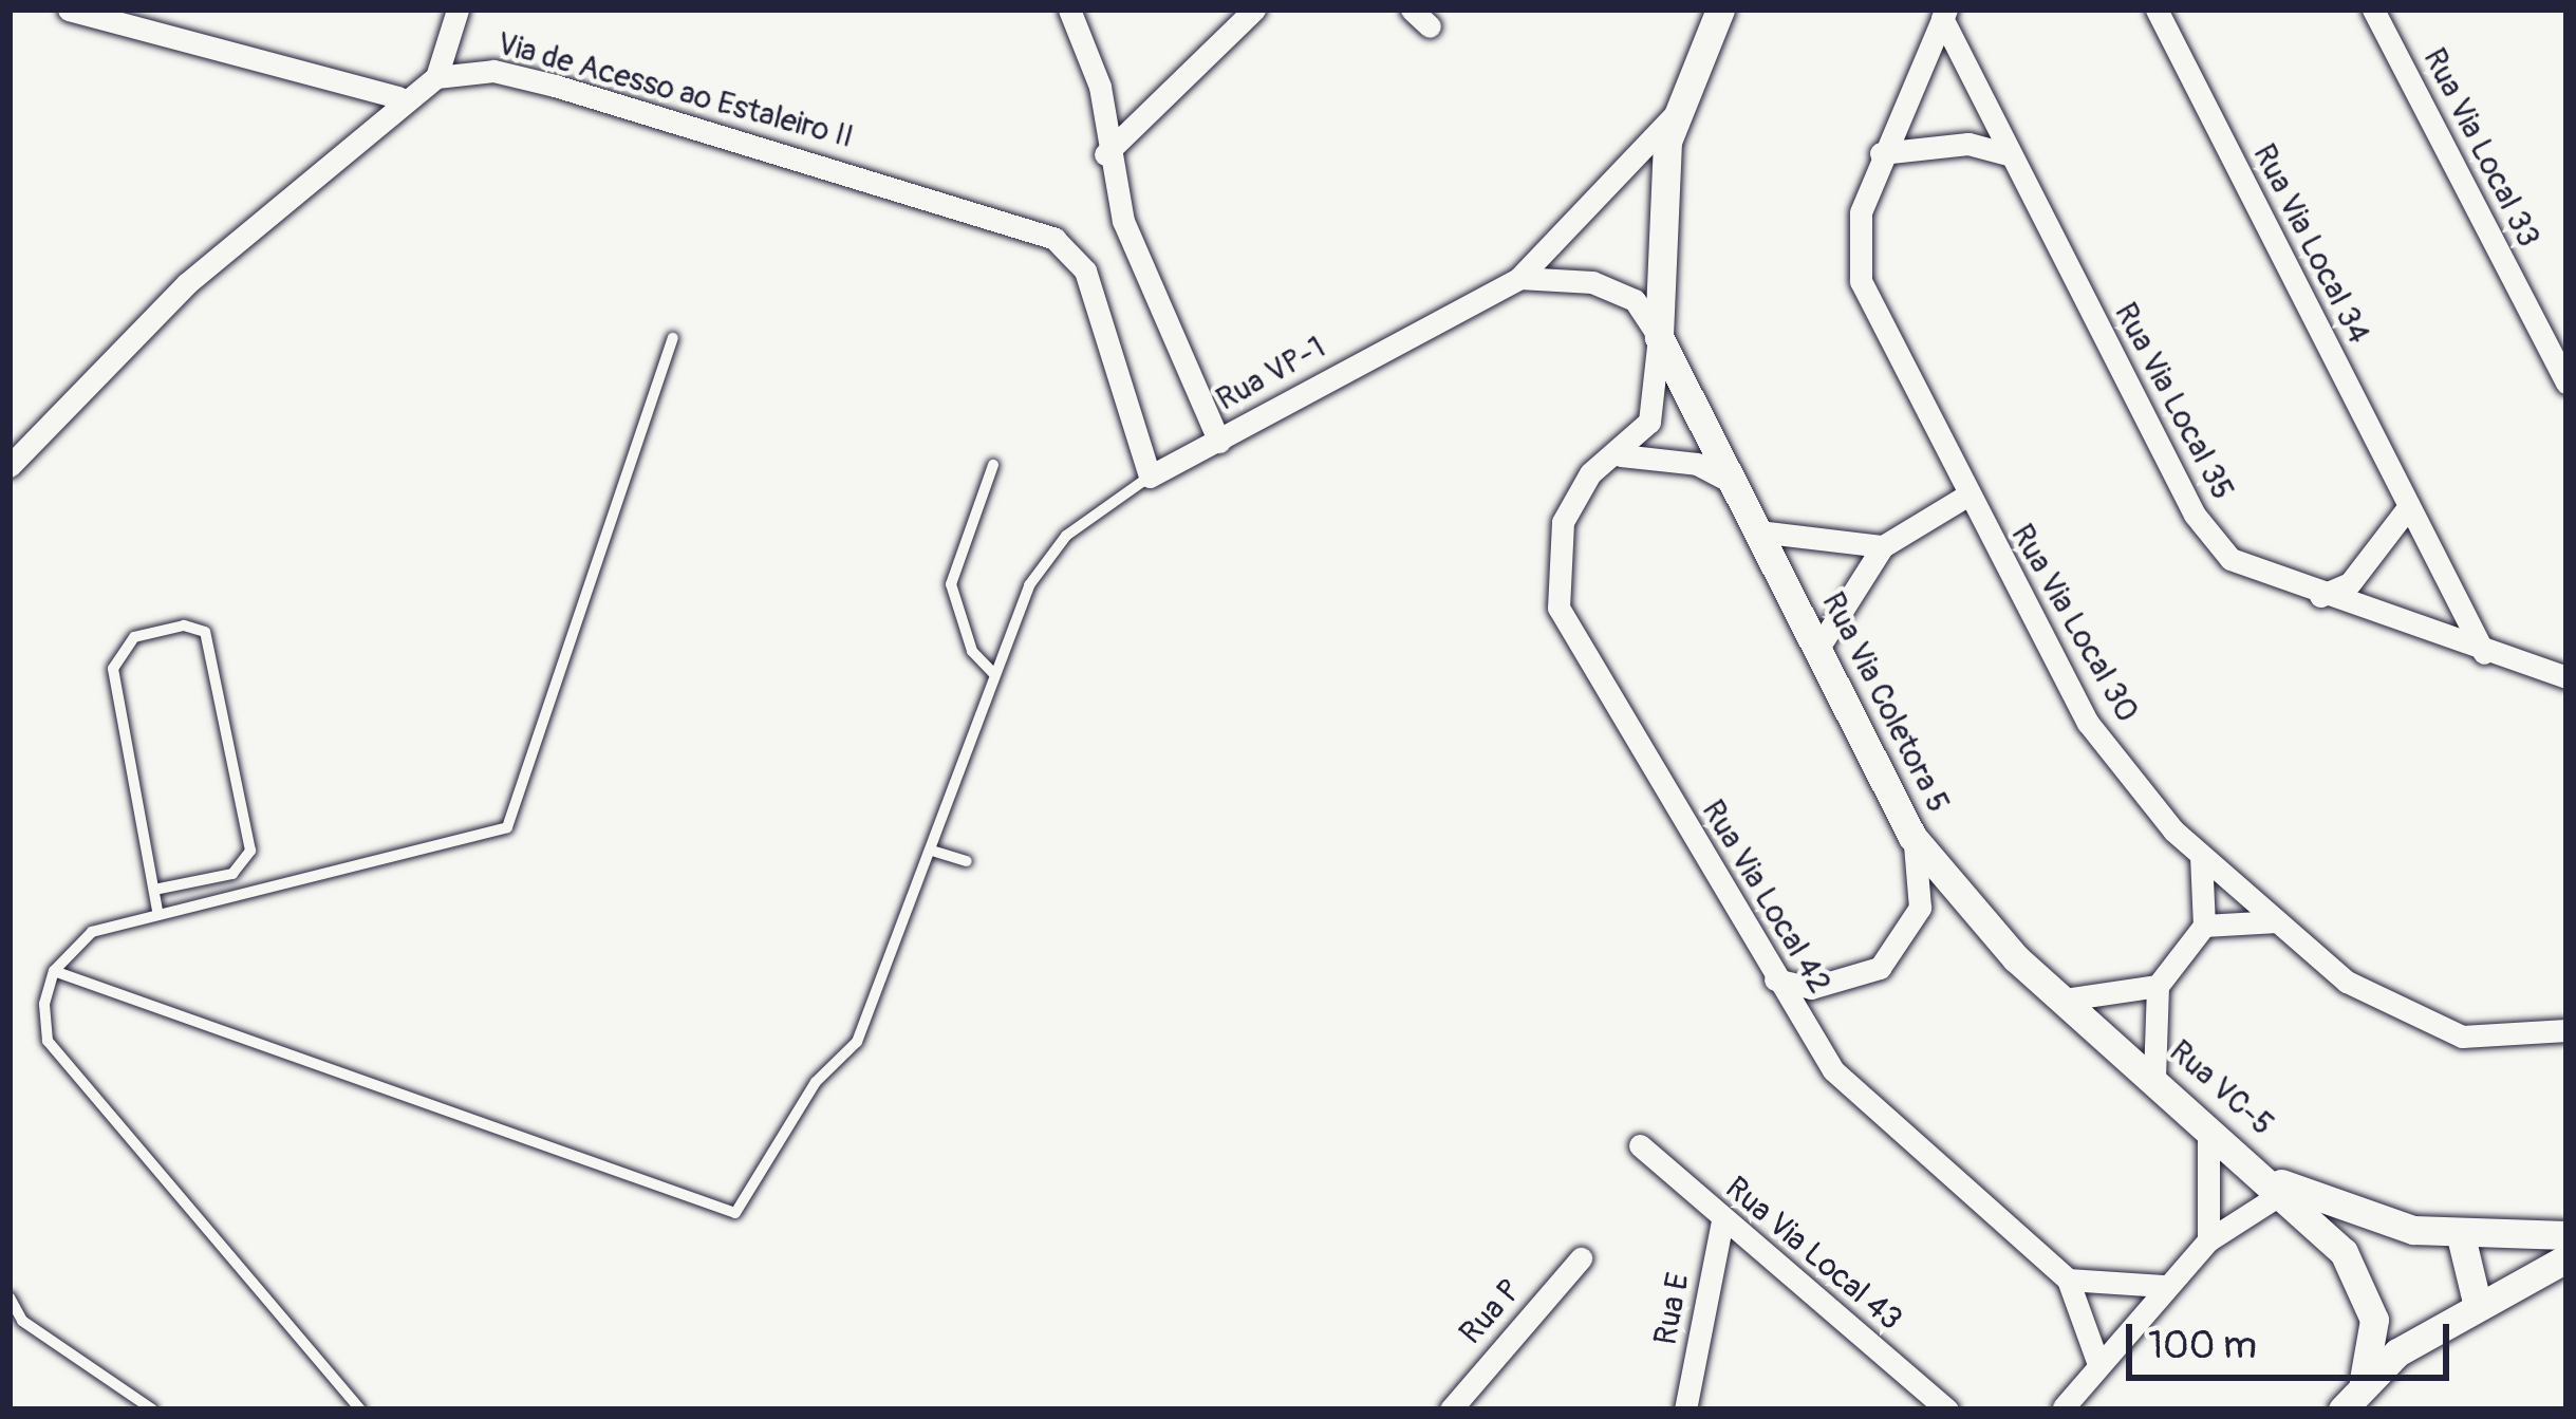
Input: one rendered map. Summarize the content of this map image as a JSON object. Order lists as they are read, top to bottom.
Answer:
{
  "streets": {
    "street": [
      "Via de Acesso ao Estaleiro II",
      "Rua Via Local 33",
      "Rua Via Local 34",
      "Rua VP-1",
      "Rua Via Local 35",
      "Rua Via Local 30",
      "Rua Via Coletora 5",
      "Rua Via Local 42",
      "Rua VC-5",
      "Rua Via Local 43",
      "Rua E",
      "Rua P"
    ]
  },
  "crossings": [
    ["Via de Acesso ao Estaleiro II", "Rua VP-1"],
    ["Rua Via Local 34", "Rua Via Local 35"],
    ["Rua VP-1", "Rua Via Coletora 5"],
    ["Rua Via Local 35", "Rua Via Local 30"],
    ["Rua Via Coletora 5", "Rua VC-5"],
    ["Rua Via Local 43", "Rua E"]
  ],
  "scale_bar": "100 m"
}
